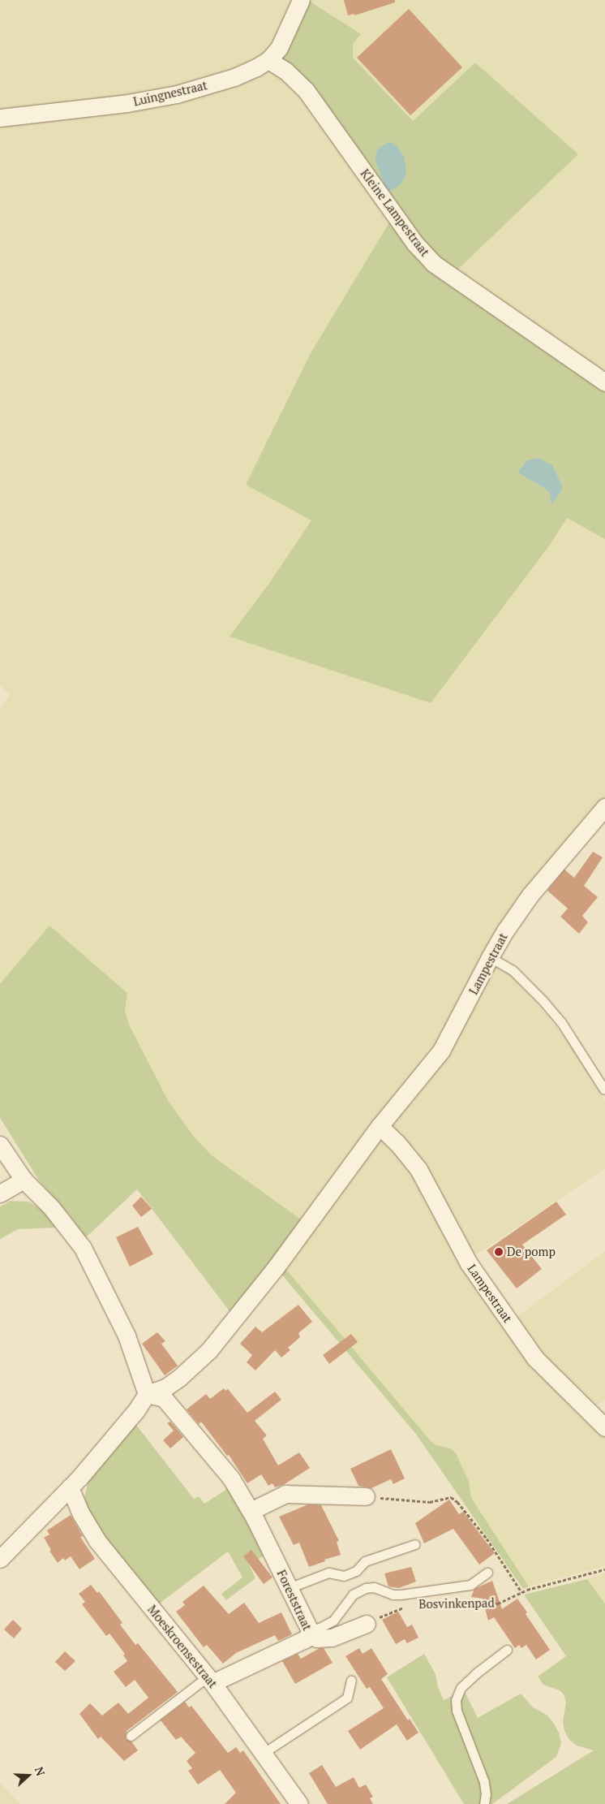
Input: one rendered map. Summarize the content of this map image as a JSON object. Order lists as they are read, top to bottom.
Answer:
{
  "streets": {
    "street": [
      "Luingnestraat",
      "Kleine Lampestraat",
      "Lampestraat",
      "Foreststraat",
      "Moeskroensestraat"
    ],
    "path": ["Bosvinkenpad"]
  },
  "crossings": [
    ["Luingnestraat", "Kleine Lampestraat"],
    ["Lampestraat", "Foreststraat"],
    ["Foreststraat", "Moeskroensestraat"]
  ],
  "places": ["De pomp"],
  "north": "right"
}
